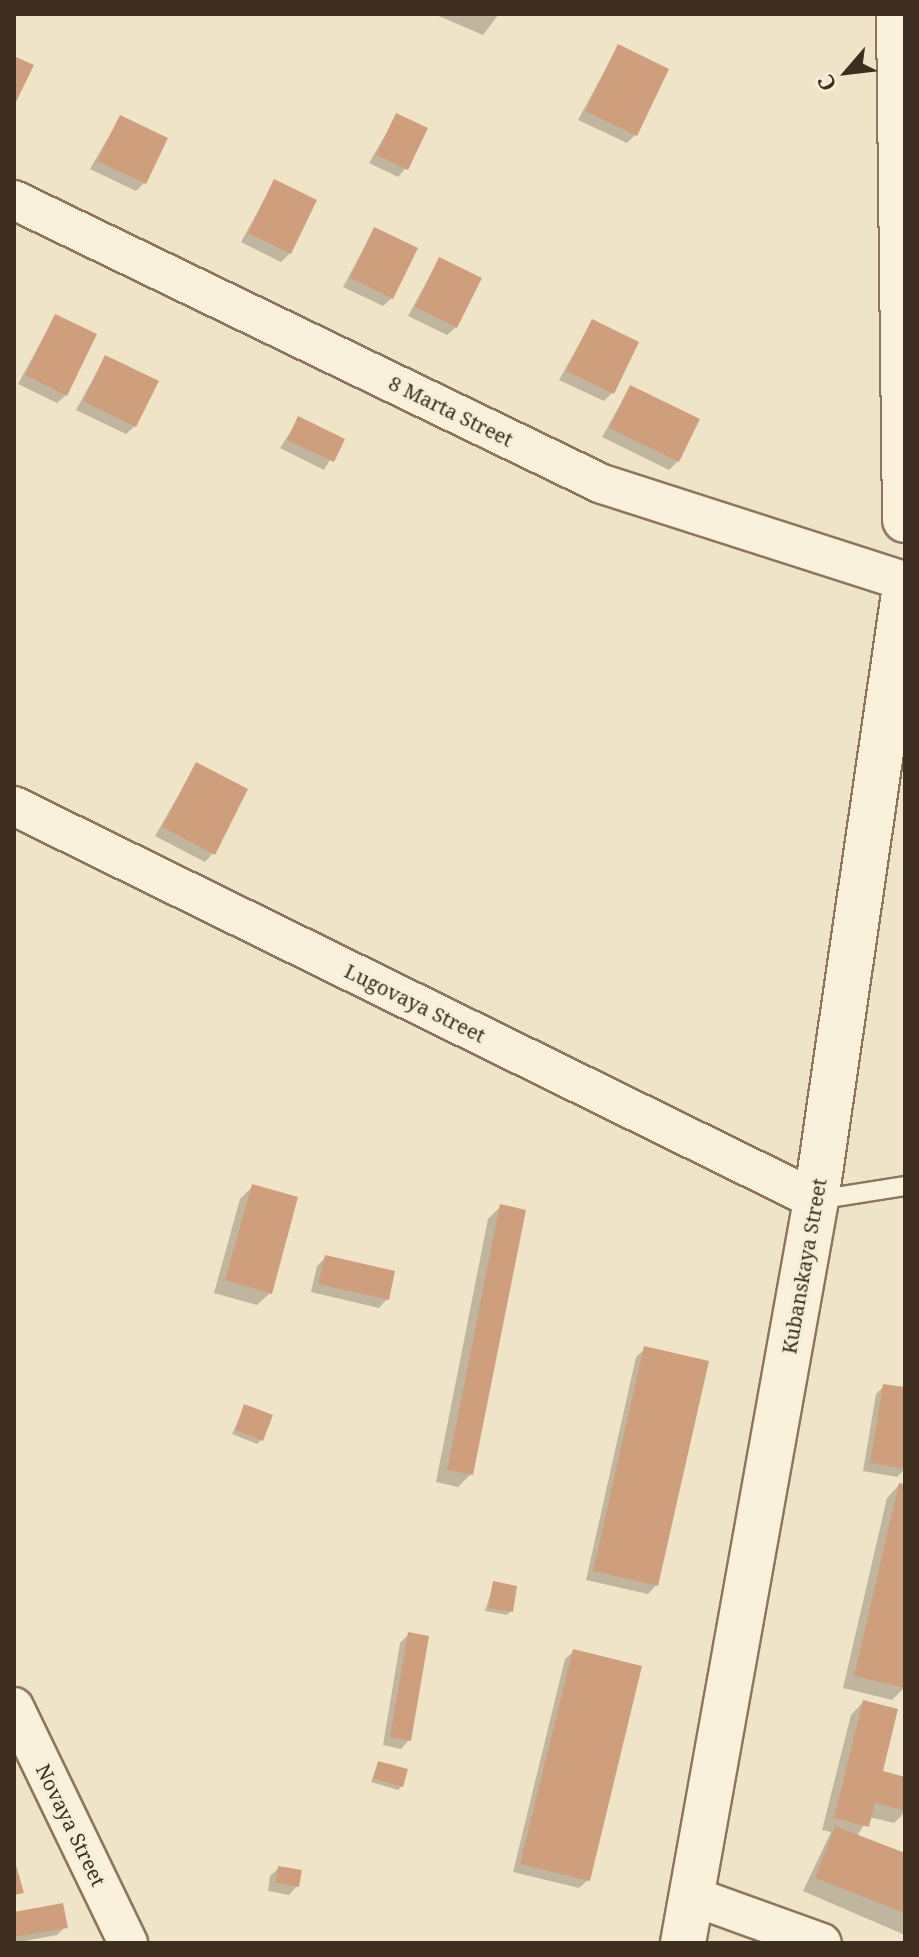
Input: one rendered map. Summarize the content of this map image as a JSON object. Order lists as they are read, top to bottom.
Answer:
{
  "streets": {
    "main road": ["Kubanskaya Street"],
    "street": ["8 Marta Street", "Lugovaya Street", "Novaya Street"]
  },
  "crossings": [
    ["8 Marta Street", "Kubanskaya Street"],
    ["Lugovaya Street", "Kubanskaya Street"]
  ],
  "north": "bottom left"
}
